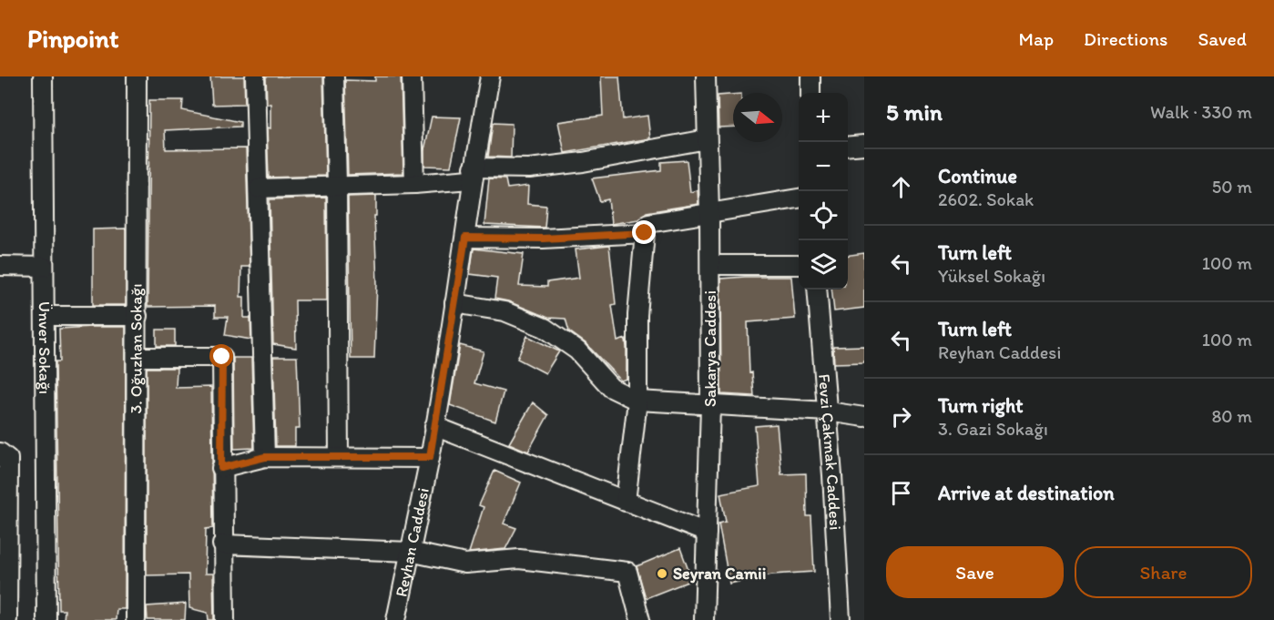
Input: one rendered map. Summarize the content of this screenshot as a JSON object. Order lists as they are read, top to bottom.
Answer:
{
  "streets": {
    "street": [
      "Ünver Sokağı",
      "3. Oğuzhan Sokağı",
      "Sakarya Caddesi",
      "Fevzi Çakmak Caddesi",
      "Reyhan Caddesi"
    ]
  },
  "places": ["Seyran Camii"],
  "north": "right",
  "page": {
    "header": "Pinpoint",
    "nav": ["Map", "Directions", "Saved"],
    "heading": ["5 min", "Walk · 330 m"],
    "map_buttons": ["+", "−"],
    "list": [
      ["Continue", "2602. Sokak", "50 m"],
      ["Turn left", "Yüksel Sokağı", "100 m"],
      ["Turn left", "Reyhan Caddesi", "100 m"],
      ["Turn right", "3. Gazi Sokağı", "80 m"],
      "Arrive at destination"
    ],
    "buttons": ["Save", "Share"]
  }
}
